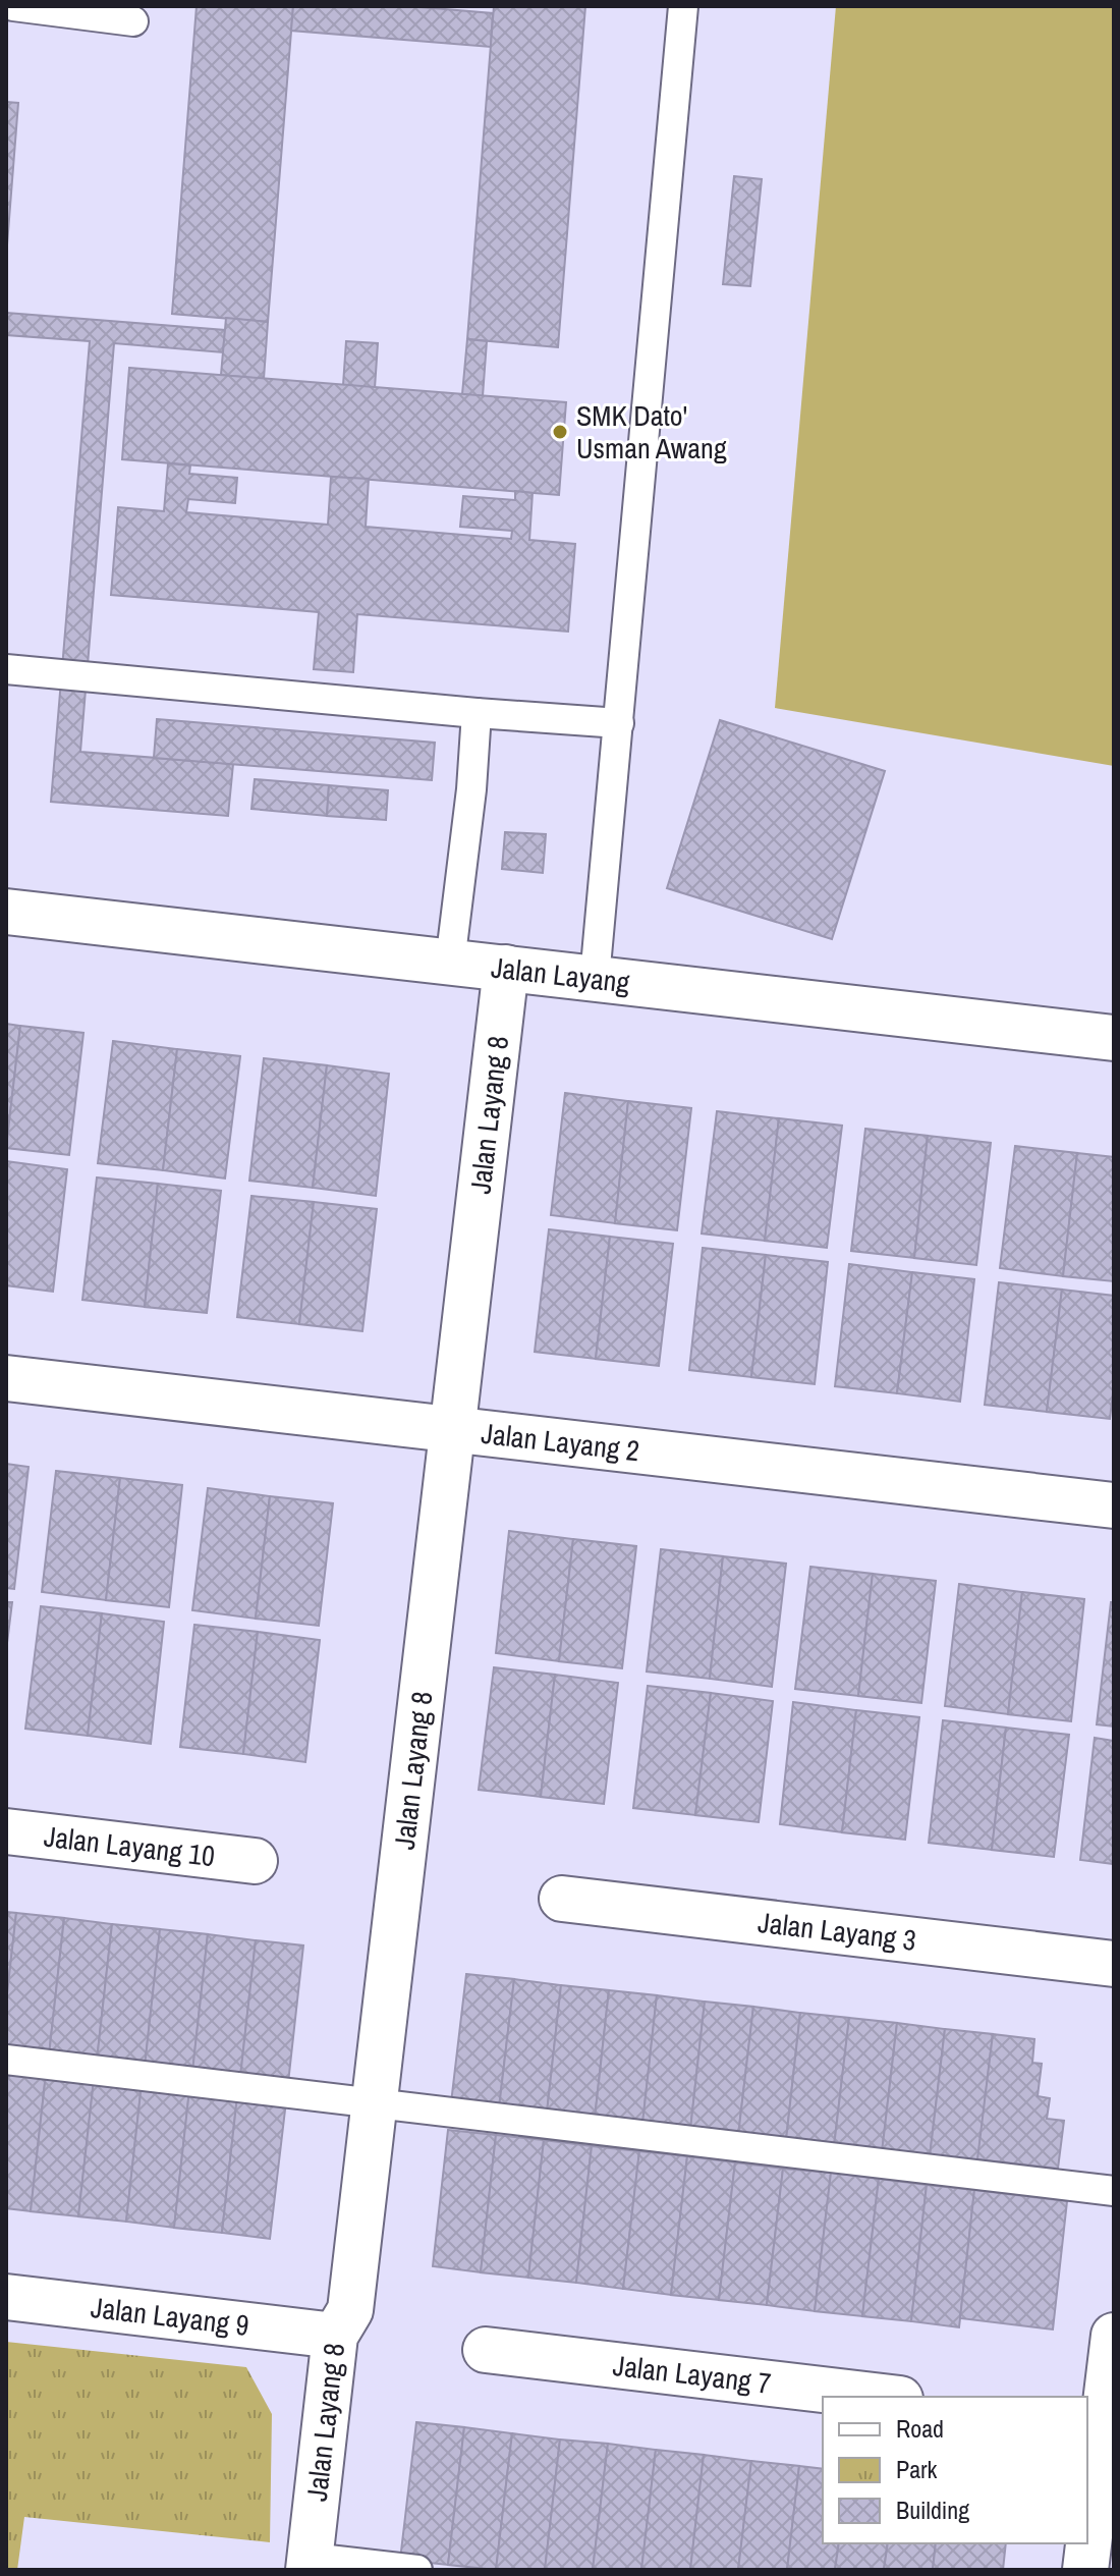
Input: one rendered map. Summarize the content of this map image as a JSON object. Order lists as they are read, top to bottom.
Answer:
{
  "streets": {
    "street": [
      "Jalan Layang",
      "Jalan Layang 8",
      "Jalan Layang 2",
      "Jalan Layang 10",
      "Jalan Layang 3",
      "Jalan Layang 9",
      "Jalan Layang 7"
    ]
  },
  "crossings": [
    ["Jalan Layang", "Jalan Layang 8"],
    ["Jalan Layang 8", "Jalan Layang 2"],
    ["Jalan Layang 8", "Jalan Layang 9"]
  ],
  "places": ["SMK Dato' Usman Awang"],
  "legend": ["Road", "Park", "Building"]
}
